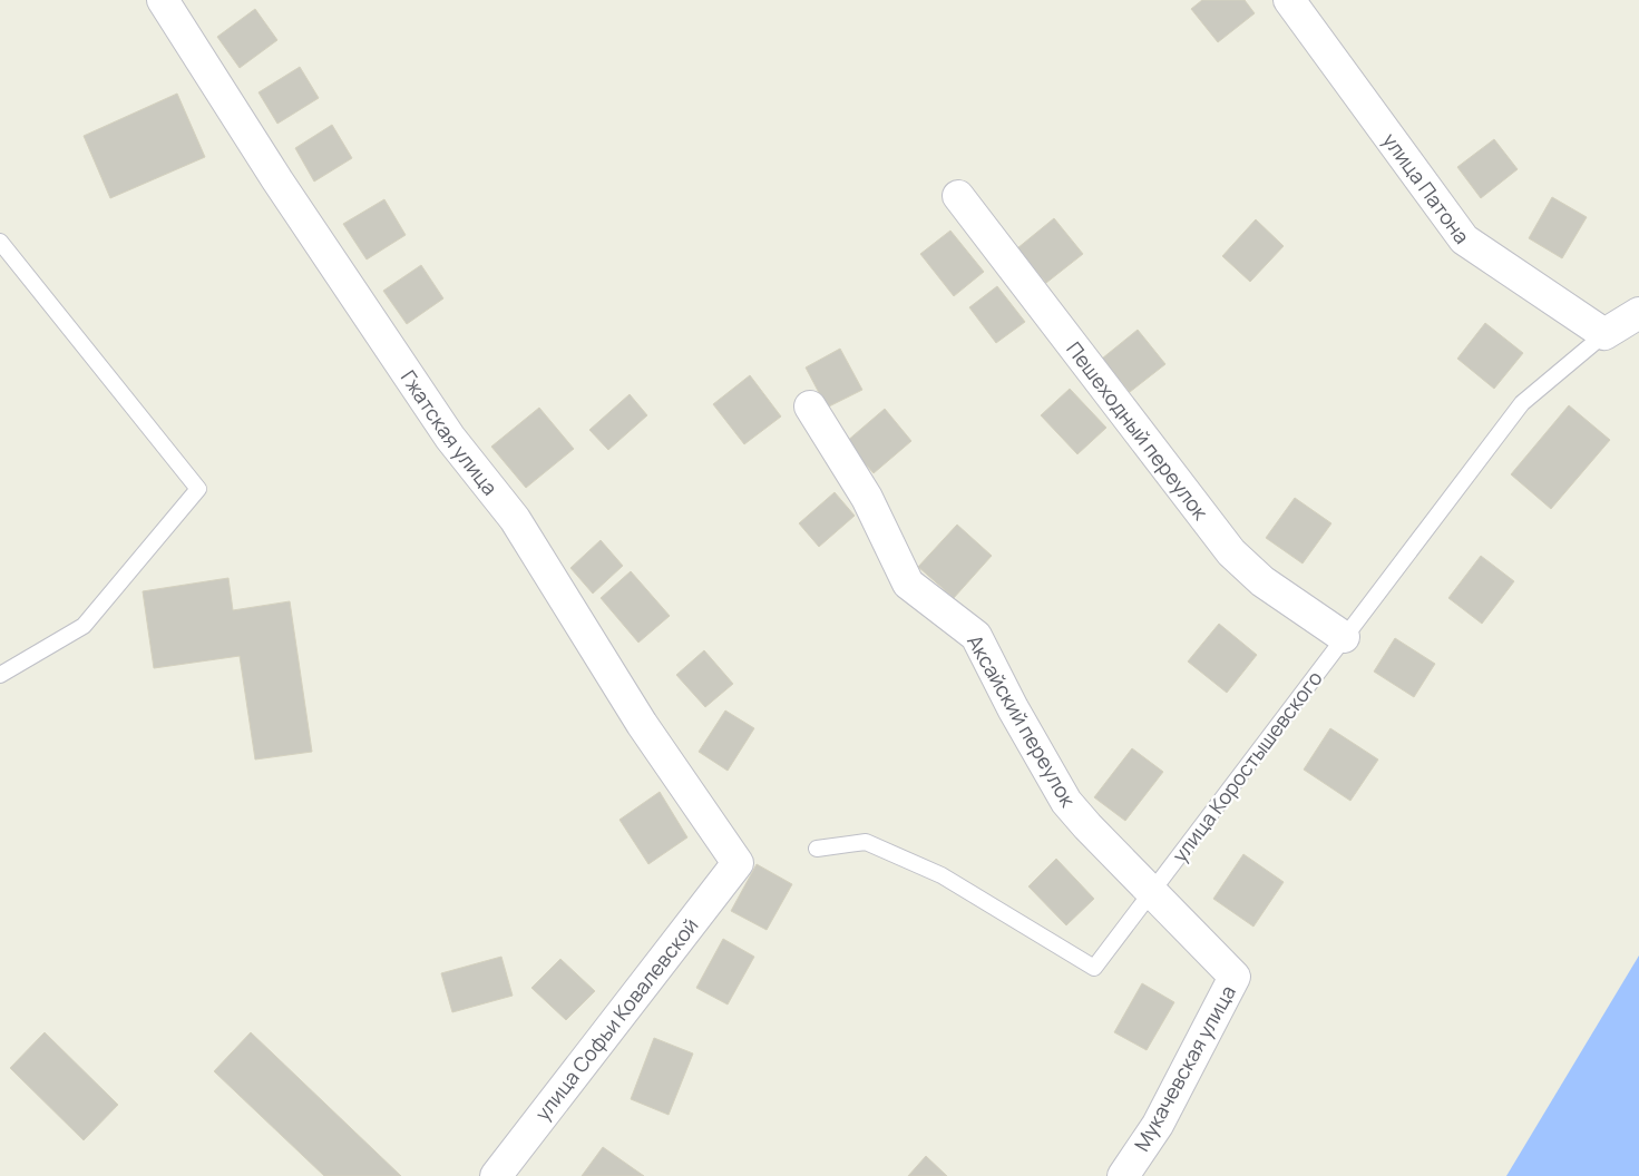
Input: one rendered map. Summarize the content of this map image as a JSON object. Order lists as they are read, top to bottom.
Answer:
{
  "streets": {
    "street": [
      "улица Патона",
      "Пешеходный переулок",
      "Гжатская улица",
      "Аксайский переулок",
      "улица Софьи Ковалевской",
      "Мукачевская улица"
    ],
    "lane": ["улица Коростышевского"]
  },
  "crossings": [
    ["улица Патона", "улица Коростышевского"],
    ["Пешеходный переулок", "улица Коростышевского"],
    ["Гжатская улица", "улица Софьи Ковалевской"],
    ["Аксайский переулок", "улица Коростышевского"],
    ["Аксайский переулок", "Мукачевская улица"],
    ["улица Коростышевского", "Мукачевская улица"]
  ]
}
